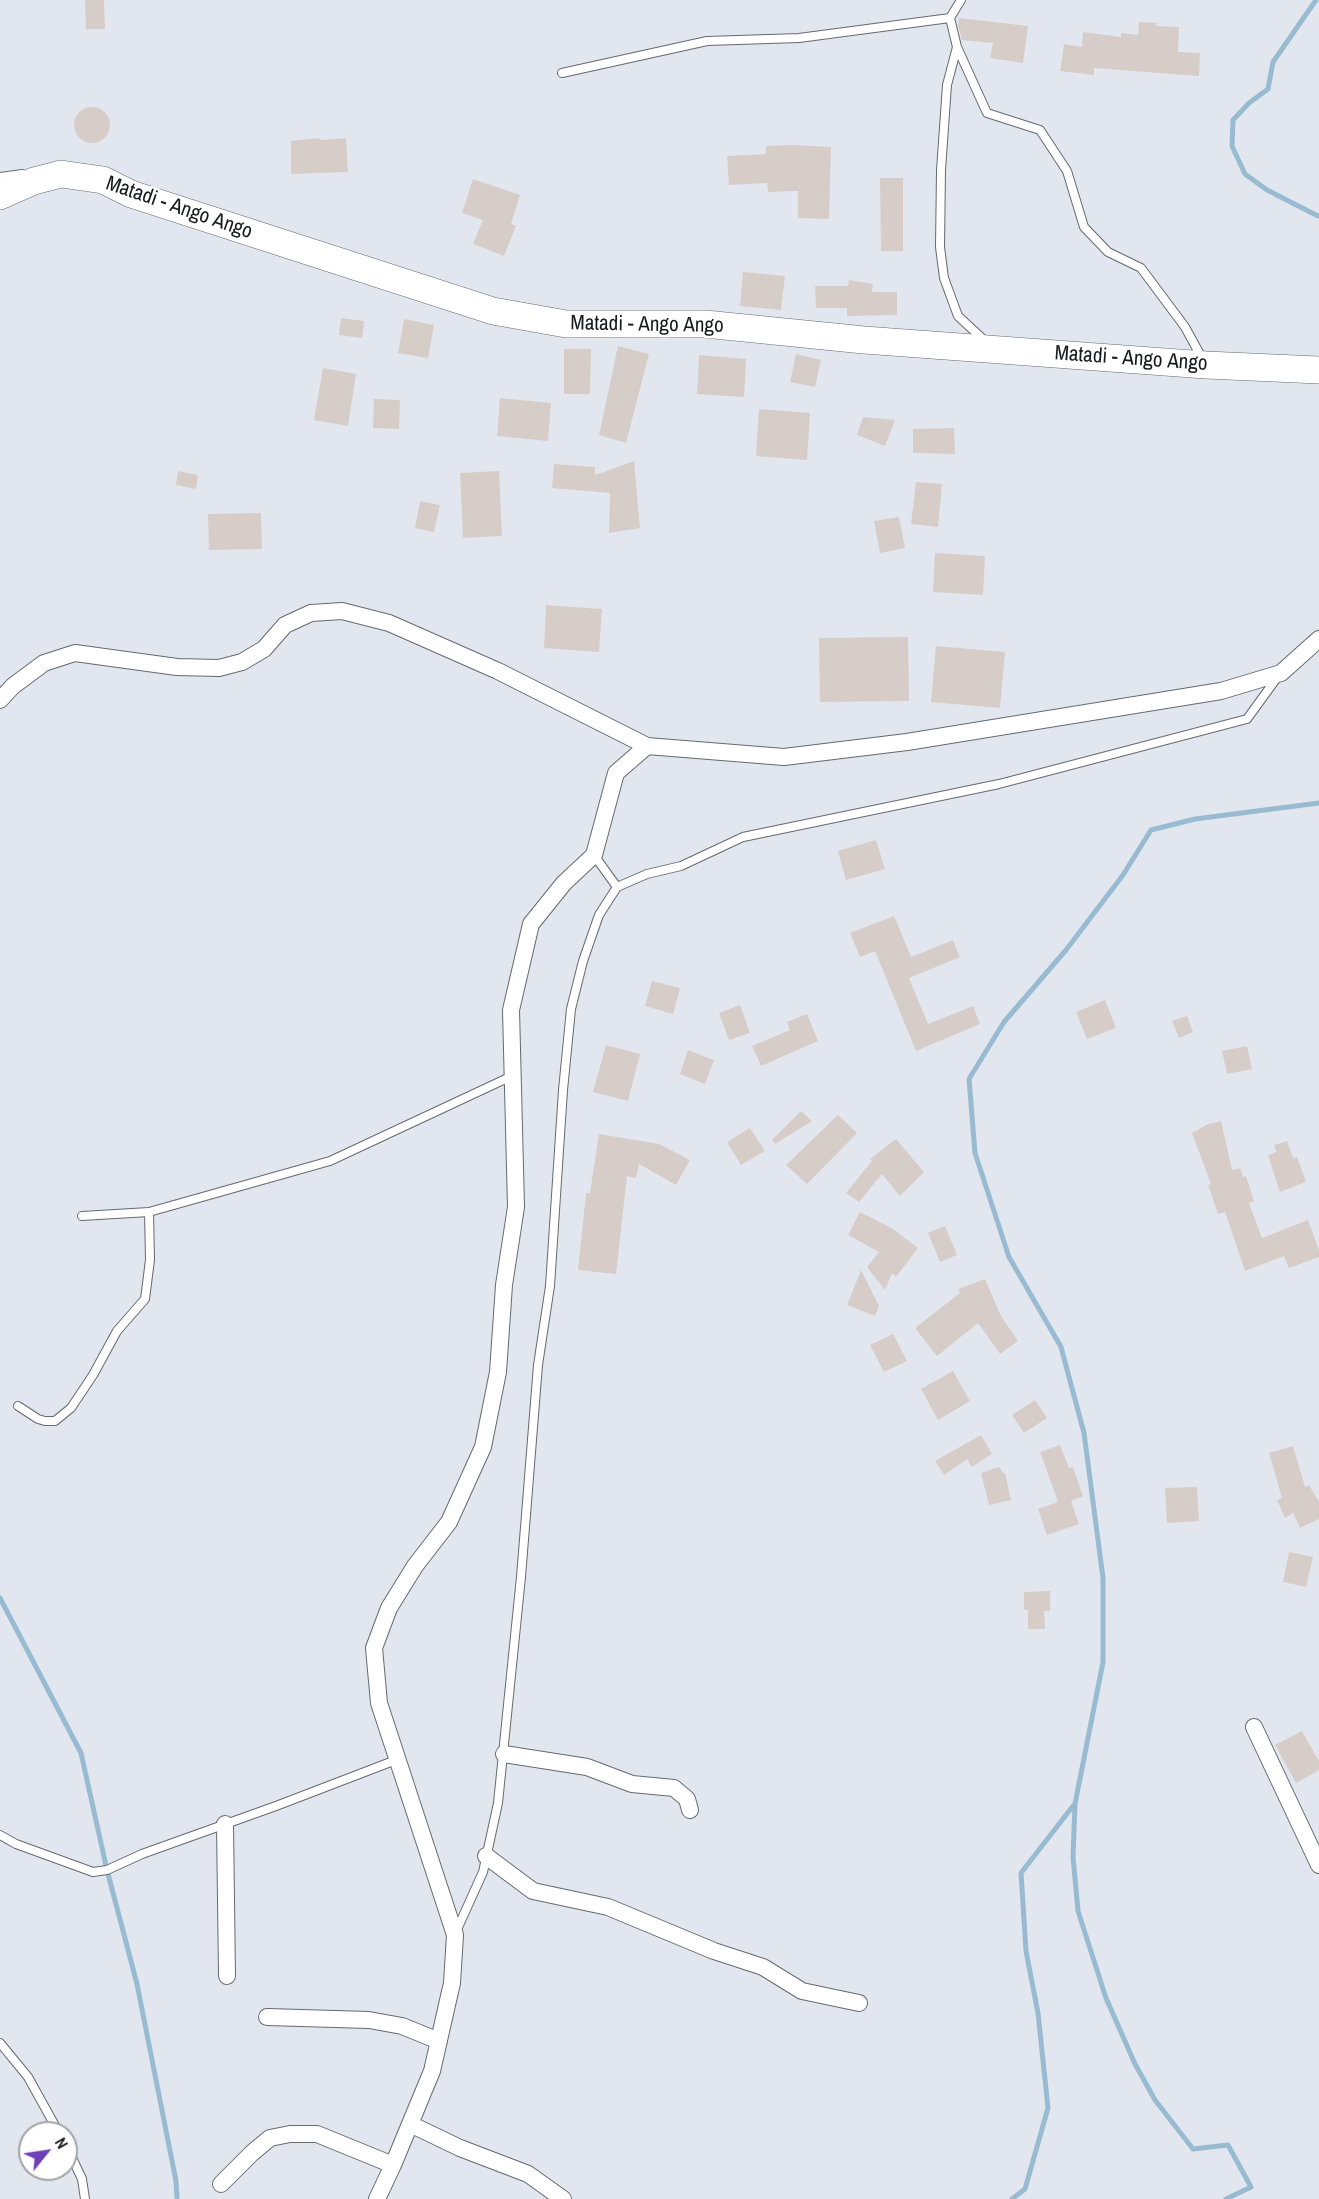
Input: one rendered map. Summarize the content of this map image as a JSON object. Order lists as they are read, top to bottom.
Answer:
{
  "streets": {
    "highway": ["Matadi - Ango Ango"]
  },
  "north": "top right"
}
